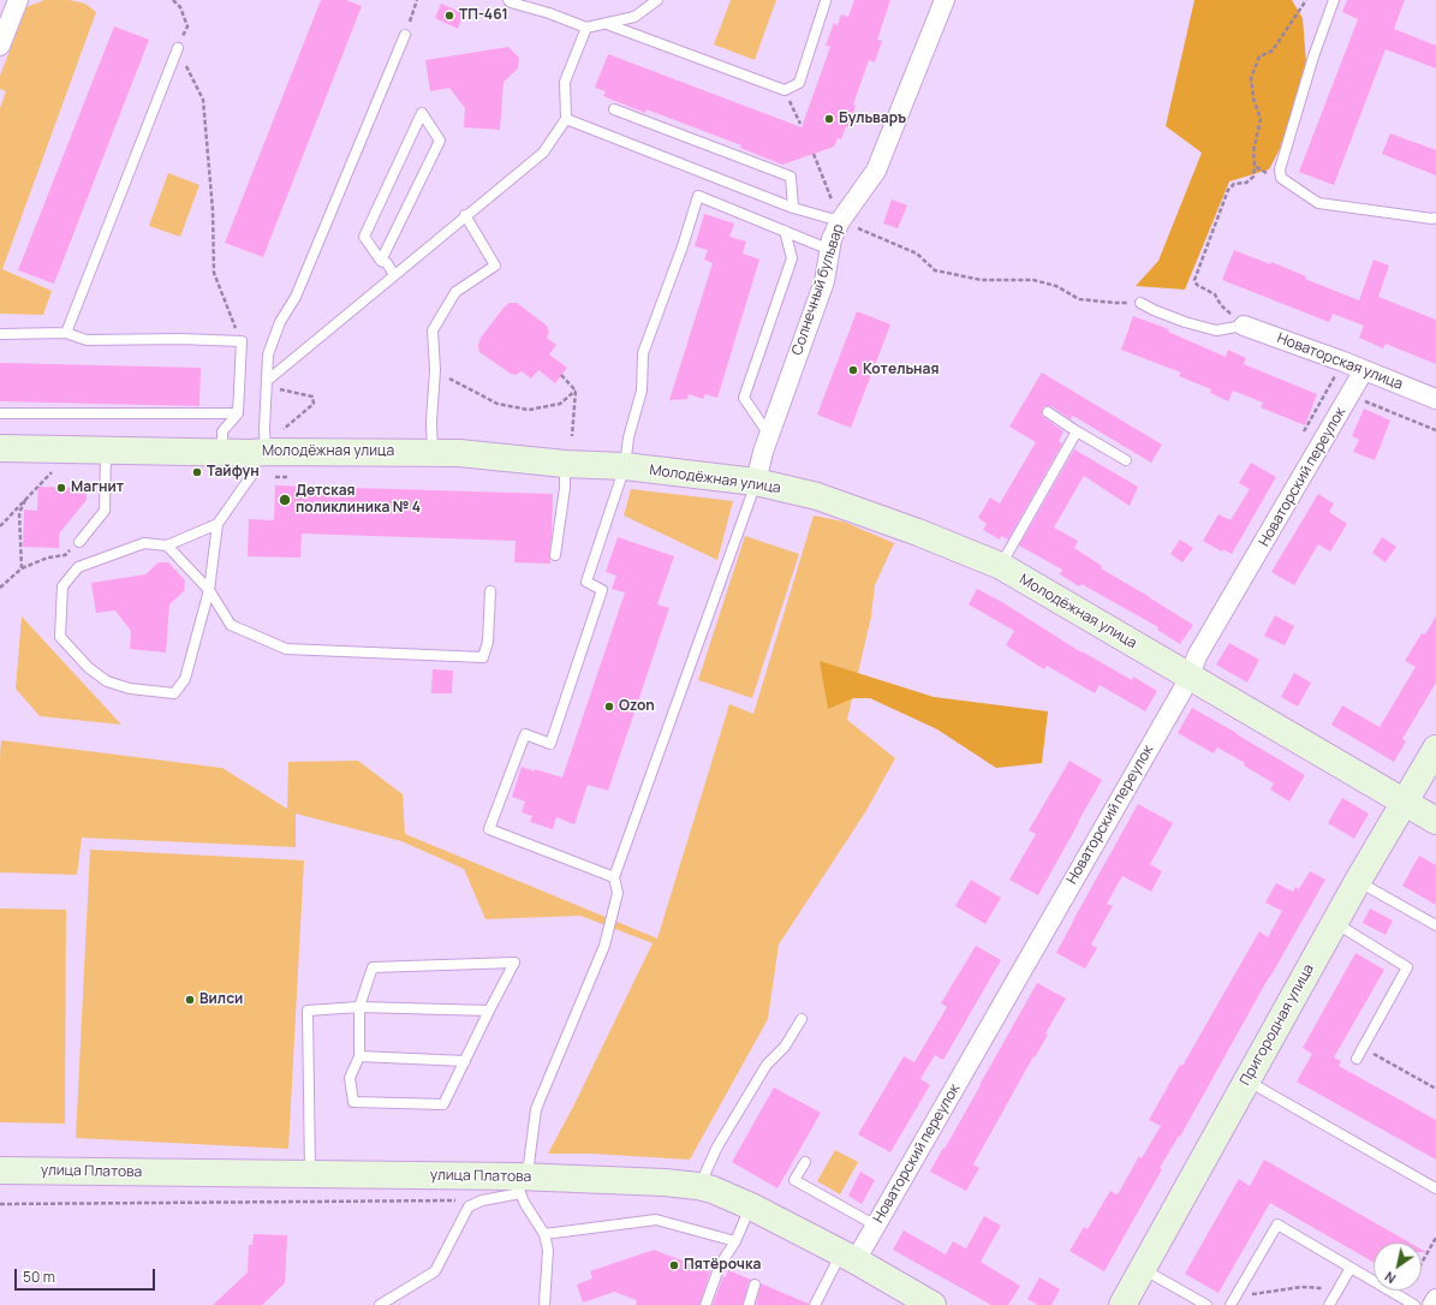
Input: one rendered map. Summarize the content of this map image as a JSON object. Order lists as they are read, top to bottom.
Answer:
{
  "streets": {
    "street": [
      "Солнечный бульвар",
      "Новаторская улица",
      "Молодёжная улица",
      "Новаторский переулок",
      "Пригородная улица",
      "улица Платова"
    ]
  },
  "crossings": [
    ["Солнечный бульвар", "Молодёжная улица"],
    ["Новаторская улица", "Новаторский переулок"],
    ["Молодёжная улица", "Новаторский переулок"],
    ["Молодёжная улица", "Пригородная улица"],
    ["Новаторский переулок", "улица Платова"]
  ],
  "places": [
    "ТП-461",
    "Бульваръ",
    "Котельная",
    "Тайфун",
    "Магнит",
    "Детская поликлиника № 4",
    "Ozon",
    "Вилси",
    "Пятёрочка"
  ],
  "scale_bar": "50 m",
  "north": "bottom left"
}
